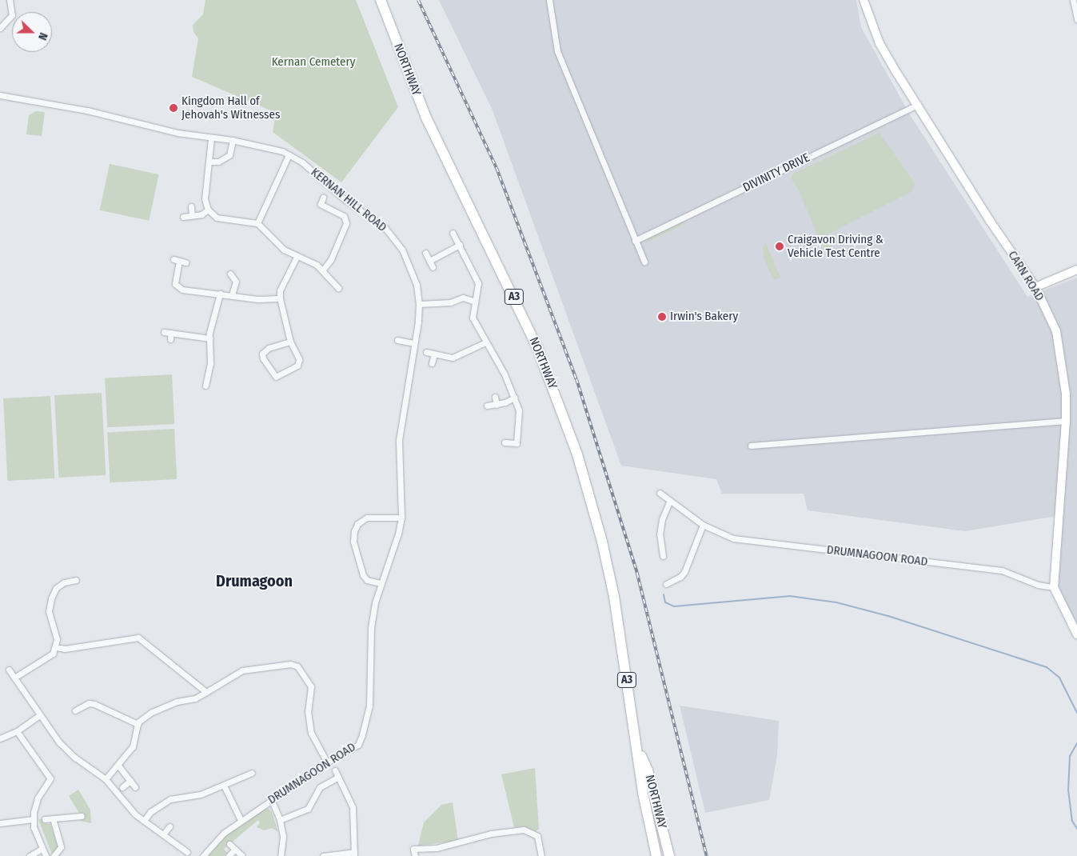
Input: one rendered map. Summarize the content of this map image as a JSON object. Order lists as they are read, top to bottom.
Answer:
{
  "streets": {
    "highway": ["NORTHWAY", "A3"],
    "main road": ["CARN ROAD"],
    "street": ["DIVINITY DRIVE", "KERNAN HILL ROAD", "DRUMNAGOON ROAD"]
  },
  "crossings": [
    ["DIVINITY DRIVE", "CARN ROAD"],
    ["KERNAN HILL ROAD", "DRUMNAGOON ROAD"],
    ["CARN ROAD", "DRUMNAGOON ROAD"]
  ],
  "districts": ["Drumagoon"],
  "parks": ["Kernan Cemetery"],
  "places": ["Kingdom Hall of Jehovah's Witnesses", "Craigavon Driving & Vehicle Test Centre", "Irwin's Bakery"],
  "north": "right"
}
